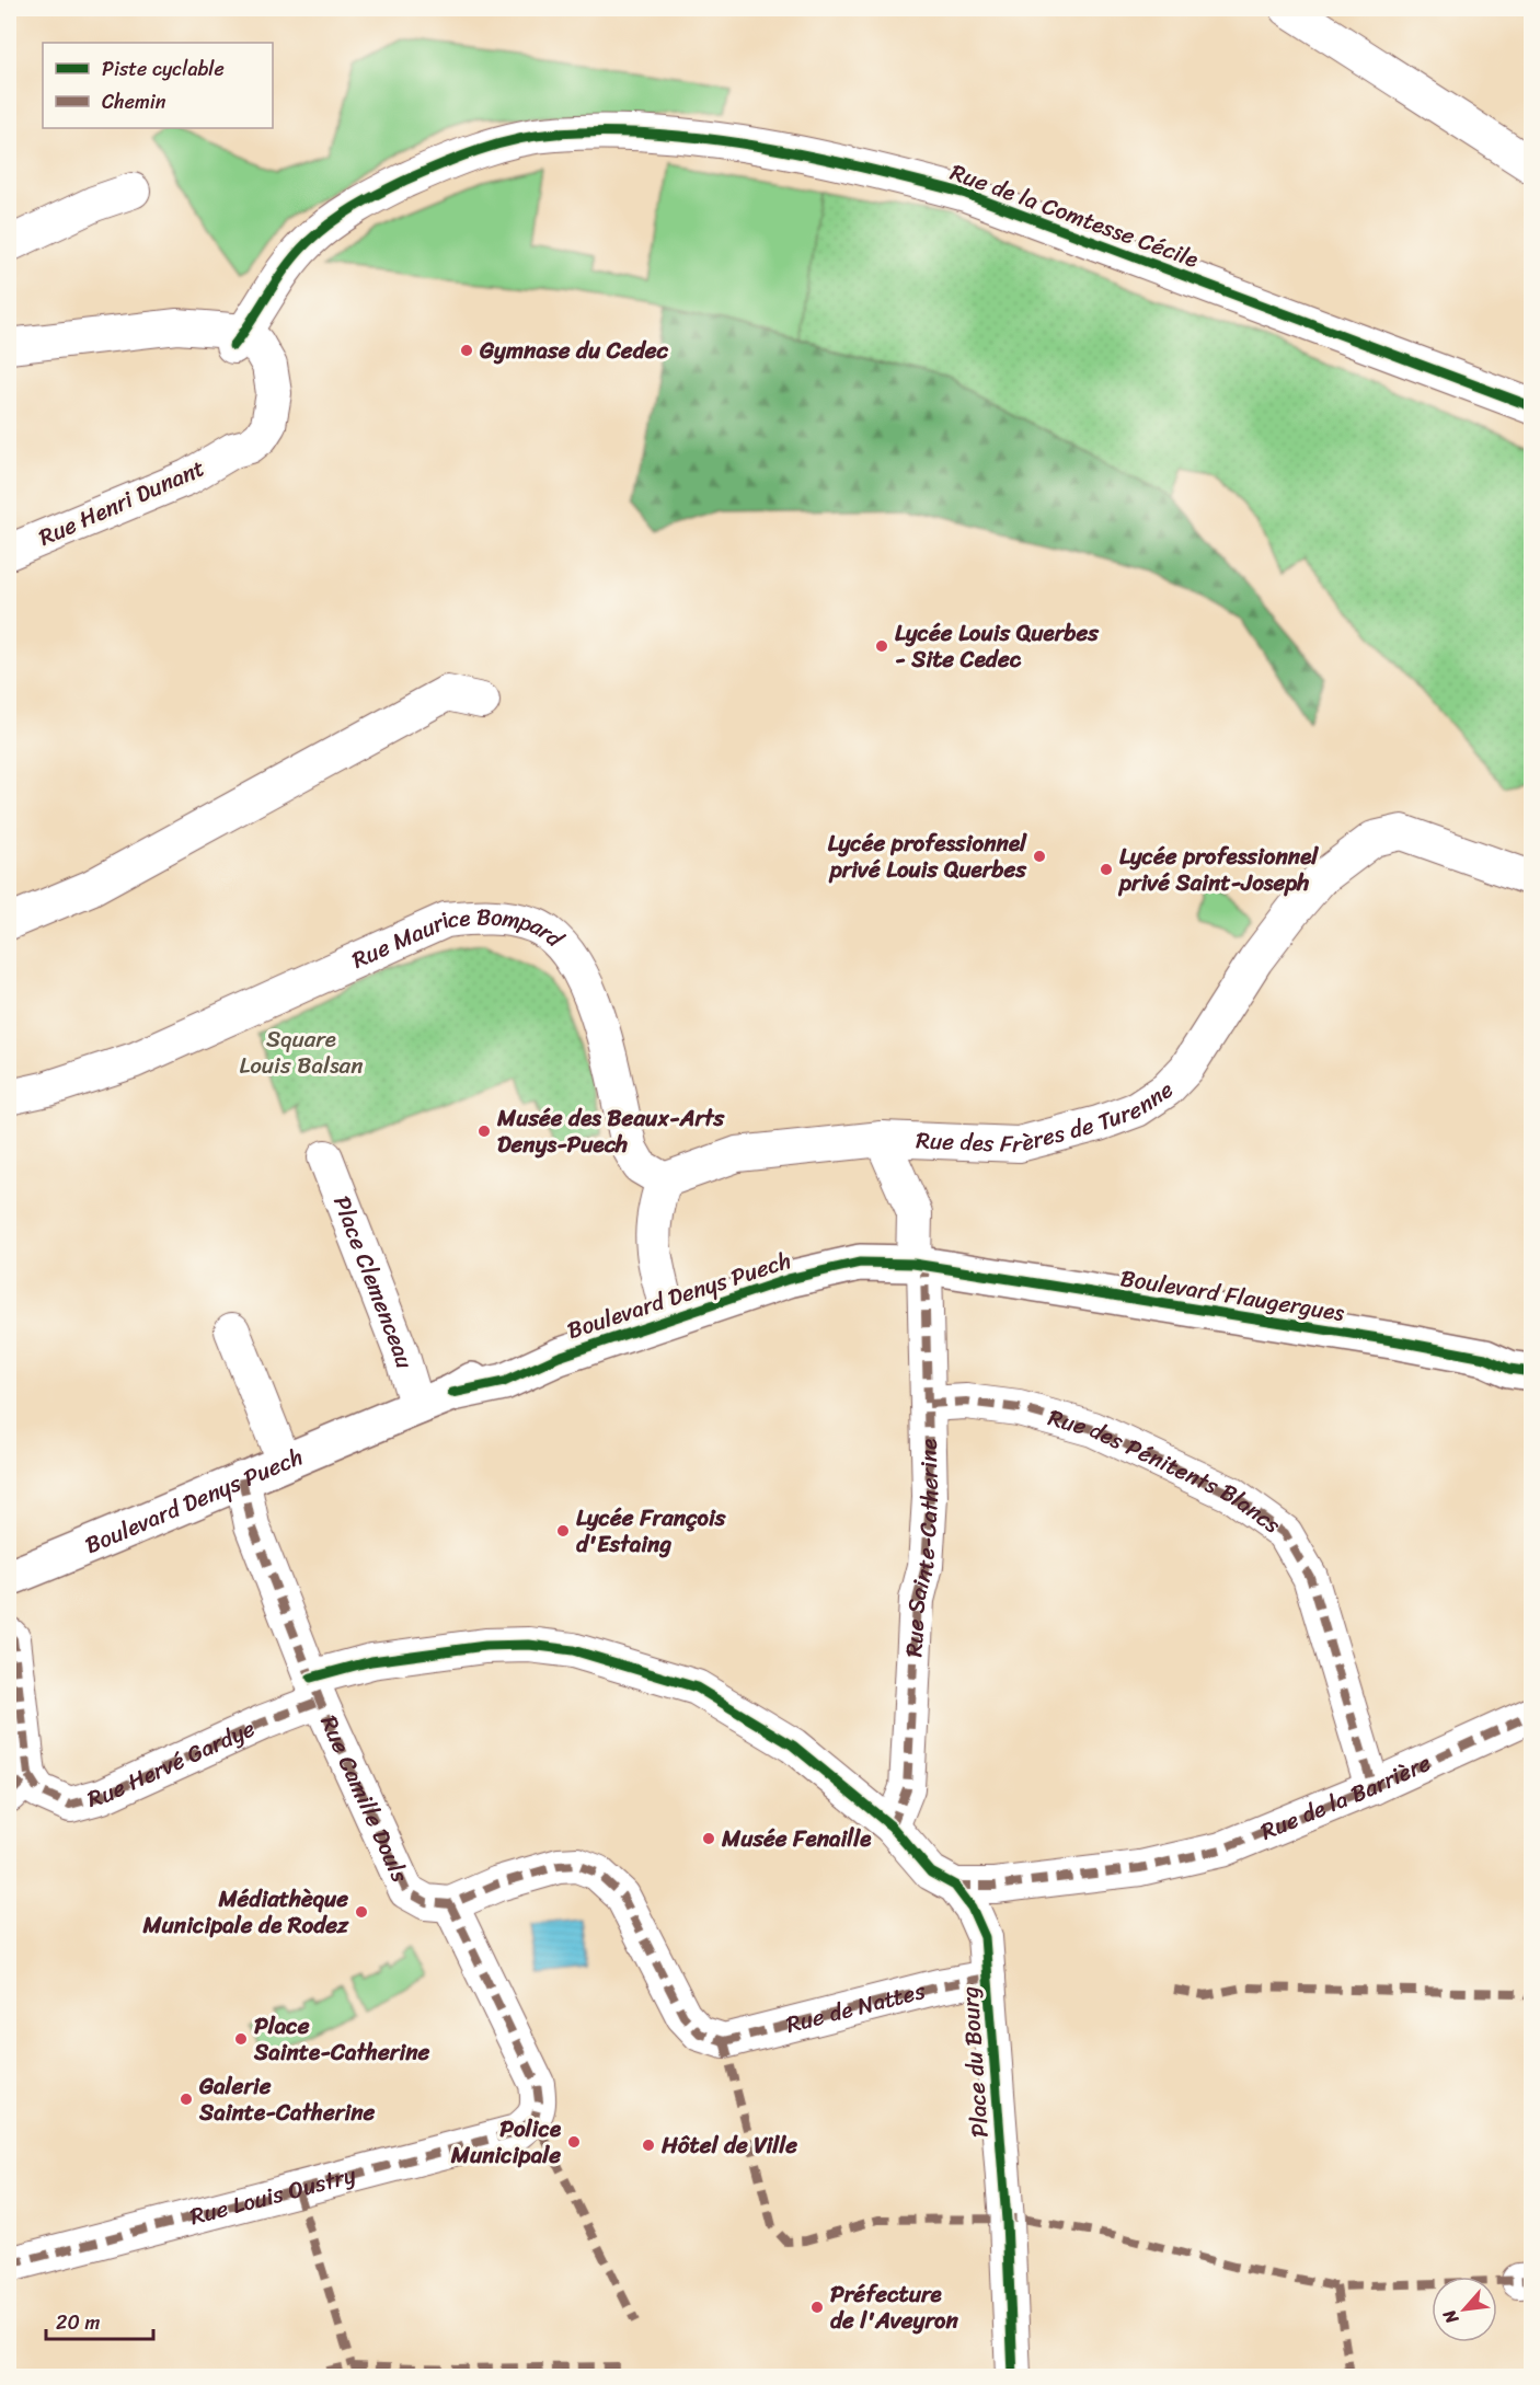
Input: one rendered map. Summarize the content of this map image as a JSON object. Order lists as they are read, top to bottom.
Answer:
{
  "streets": {
    "street": [
      "Rue de la Comtesse Cécile",
      "Rue Henri Dunant",
      "Rue Maurice Bompard",
      "Rue des Frères de Turenne",
      "Place Clemenceau",
      "Boulevard Denys Puech",
      "Boulevard Flaugergues",
      "Rue des Pénitents Blancs",
      "Rue Sainte-Catherine",
      "Rue Hervé Gardye",
      "Rue de la Barrière",
      "Rue Camille Douls",
      "Rue de Nattes",
      "Place du Bourg",
      "Rue Louis Oustry"
    ]
  },
  "crossings": [
    ["Rue de la Comtesse Cécile", "Rue Henri Dunant"],
    ["Rue Maurice Bompard", "Rue des Frères de Turenne"],
    ["Rue des Frères de Turenne", "Rue Sainte-Catherine"],
    ["Place Clemenceau", "Boulevard Denys Puech"],
    ["Boulevard Denys Puech", "Boulevard Flaugergues"],
    ["Boulevard Denys Puech", "Rue Sainte-Catherine"],
    ["Boulevard Denys Puech", "Rue Camille Douls"],
    ["Boulevard Flaugergues", "Rue Sainte-Catherine"],
    ["Rue des Pénitents Blancs", "Rue Sainte-Catherine"],
    ["Rue des Pénitents Blancs", "Rue de la Barrière"],
    ["Rue Sainte-Catherine", "Rue Hervé Gardye"],
    ["Rue Sainte-Catherine", "Place du Bourg"],
    ["Rue Hervé Gardye", "Rue Camille Douls"],
    ["Rue Hervé Gardye", "Place du Bourg"],
    ["Rue de la Barrière", "Place du Bourg"],
    ["Rue Camille Douls", "Rue de Nattes"],
    ["Rue Camille Douls", "Rue Louis Oustry"],
    ["Rue de Nattes", "Place du Bourg"],
    ["Rue de Nattes", "Rue Louis Oustry"]
  ],
  "parks": ["Square Louis Balsan"],
  "places": [
    "Gymnase du Cedec",
    "Lycée Louis Querbes - Site Cedec",
    "Lycée professionnel privé Louis Querbes",
    "Lycée professionnel privé Saint-Joseph",
    "Musée des Beaux-Arts Denys-Puech",
    "Lycée François d'Estaing",
    "Musée Fenaille",
    "Médiathèque Municipale de Rodez",
    "Place Sainte-Catherine",
    "Galerie Sainte-Catherine",
    "Police Municipale",
    "Hôtel de Ville",
    "Préfecture de l'Aveyron"
  ],
  "legend": ["Piste cyclable", "Chemin"],
  "scale_bar": "20 m",
  "north": "bottom left"
}
